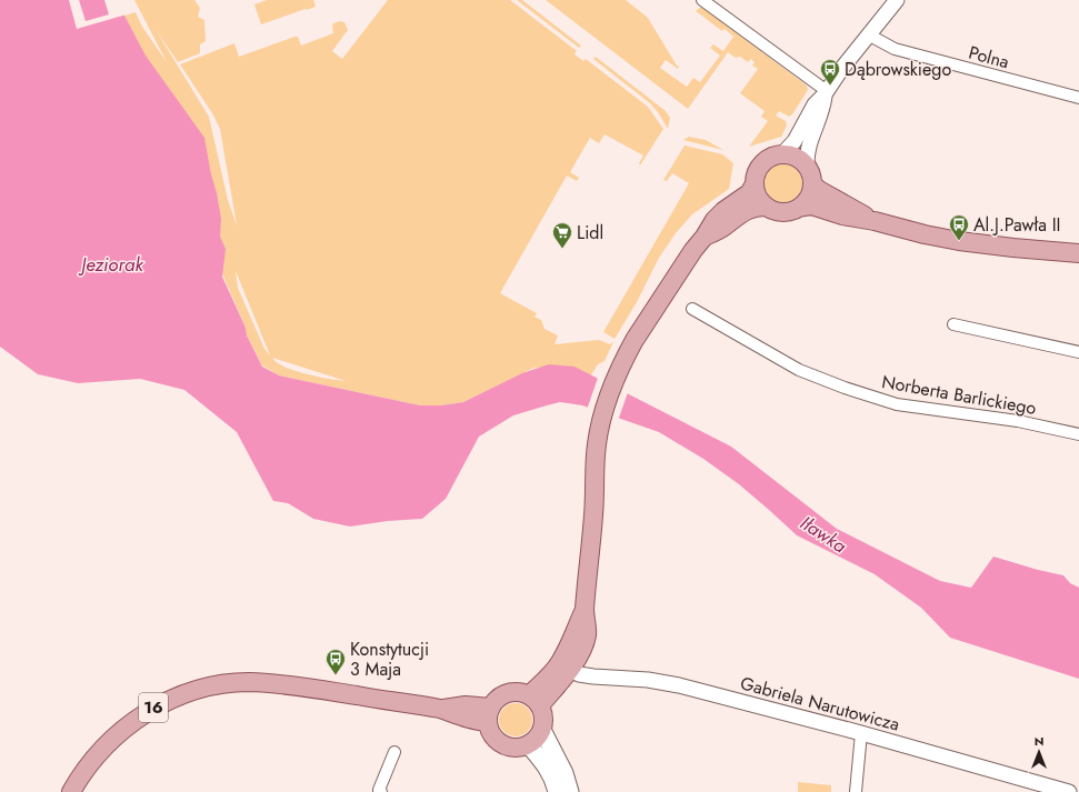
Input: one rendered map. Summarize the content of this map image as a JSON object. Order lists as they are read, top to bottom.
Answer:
{
  "streets": {
    "main road": ["16"],
    "street": ["Polna", "Norberta Barlickiego", "Gabriela Narutowicza"]
  },
  "water": ["Jeziorak", "Iławka"],
  "places": {
    "bus stop": ["Dąbrowskiego", "Al.J.Pawła II", "Konstytucji 3 Maja"],
    "supermarket": ["Lidl"]
  },
  "north": "top"
}
